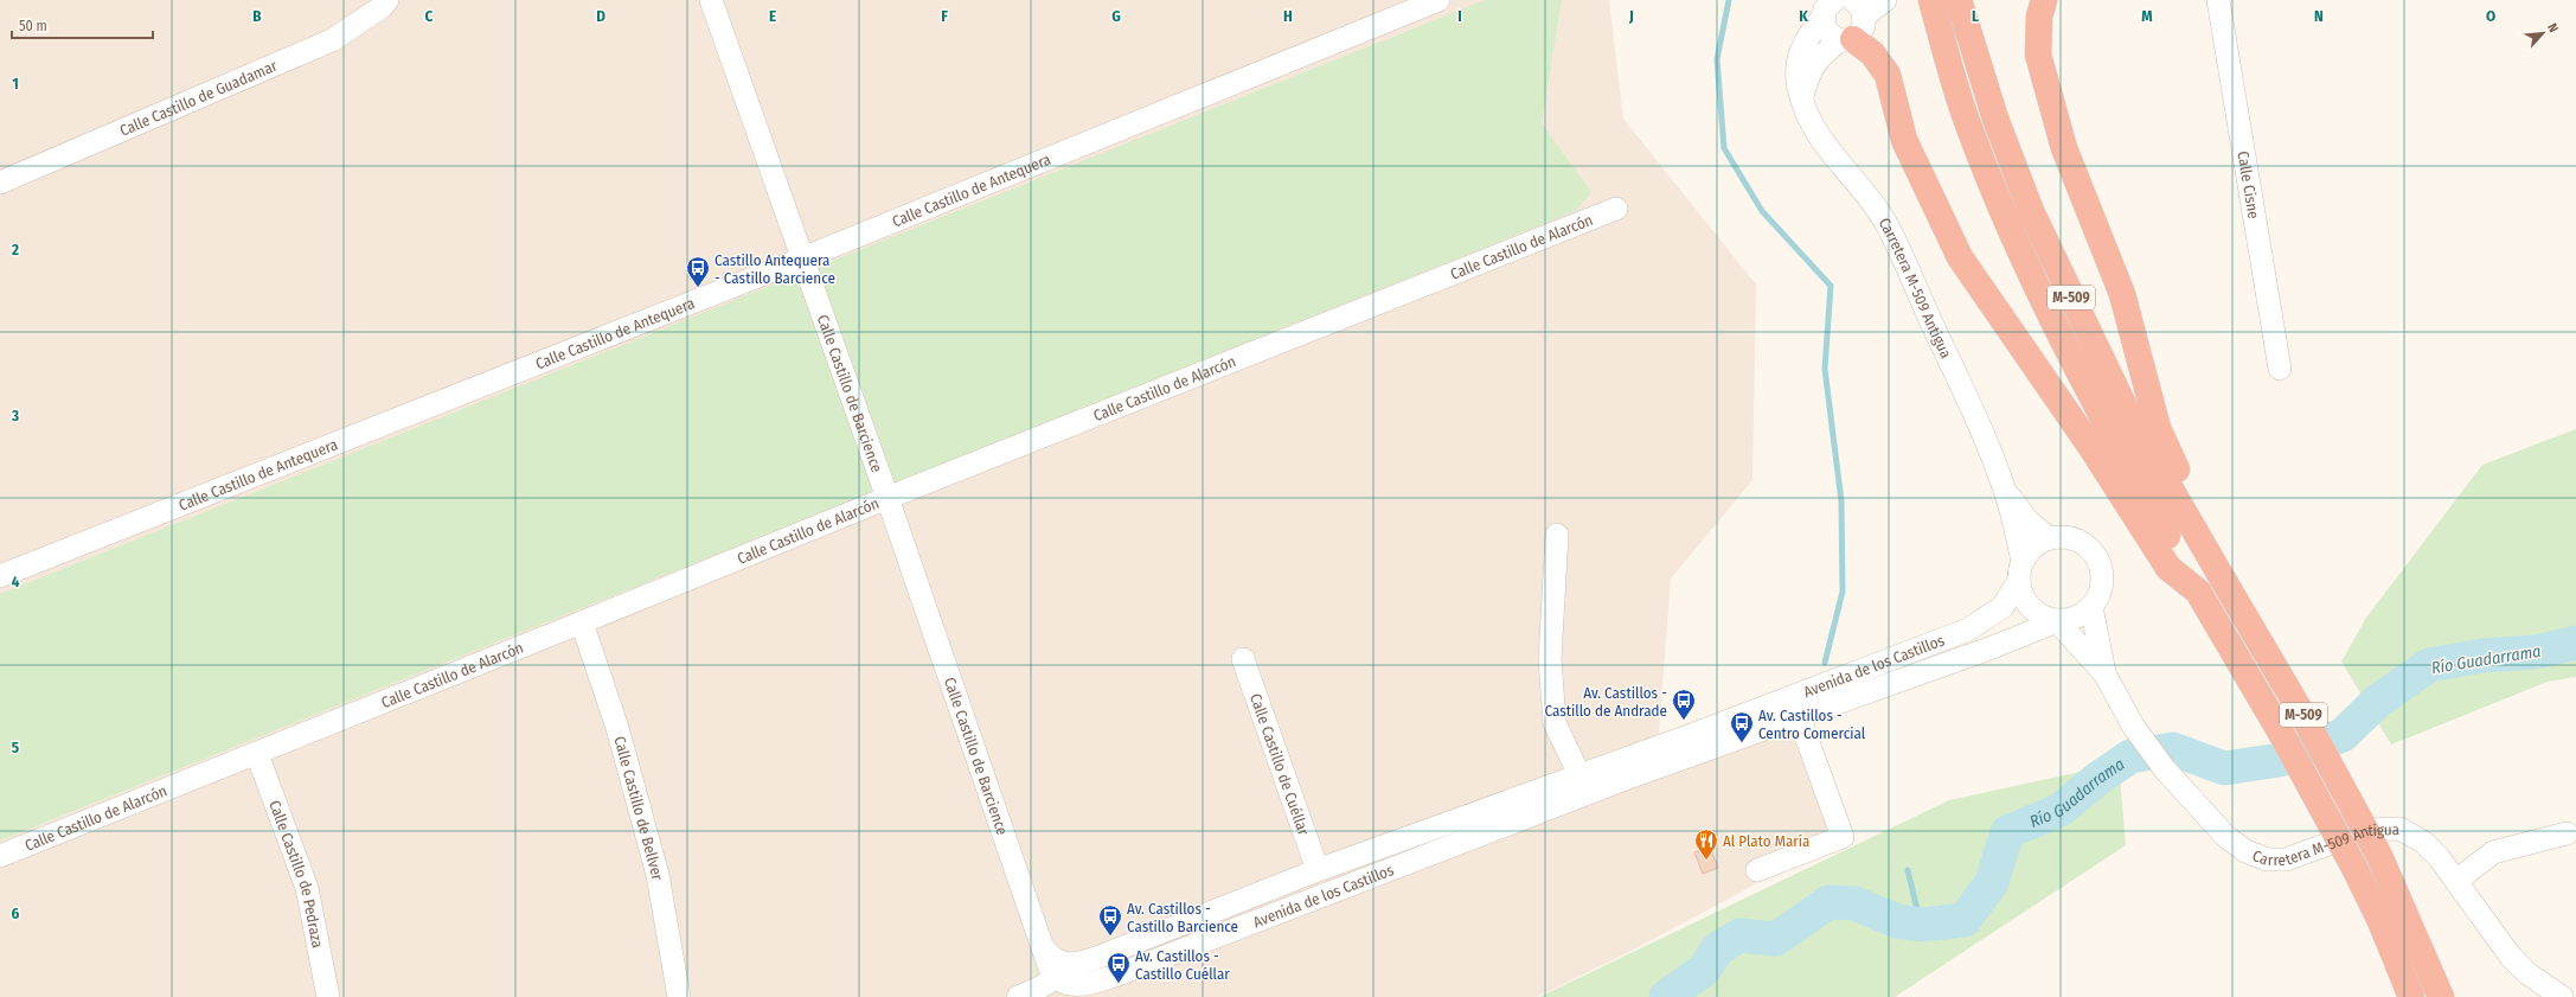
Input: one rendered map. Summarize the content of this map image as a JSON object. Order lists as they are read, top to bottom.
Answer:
{
  "streets": {
    "highway": ["M-509"],
    "street": [
      "Calle Castillo de Guadamar",
      "Calle Cisne",
      "Calle Castillo de Antequera",
      "Calle Castillo de Alarcón",
      "Carretera M-509 Antigua",
      "Calle Castillo de Barcience",
      "Avenida de los Castillos",
      "Calle Castillo de Cuéllar",
      "Calle Castillo de Bellver",
      "Calle Castillo de Pedraza"
    ]
  },
  "crossings": [
    ["Calle Castillo de Antequera", "Calle Castillo de Barcience"],
    ["Calle Castillo de Alarcón", "Calle Castillo de Barcience"],
    ["Calle Castillo de Alarcón", "Calle Castillo de Bellver"],
    ["Calle Castillo de Alarcón", "Calle Castillo de Pedraza"],
    ["Carretera M-509 Antigua", "Avenida de los Castillos"],
    ["Calle Castillo de Barcience", "Avenida de los Castillos"],
    ["Avenida de los Castillos", "Calle Castillo de Cuéllar"]
  ],
  "water": ["Río Guadarrama"],
  "places": {
    "bus stop": [
      "Castillo Antequera - Castillo Barcience",
      "Av. Castillos - Castillo de Andrade",
      "Av. Castillos - Centro Comercial",
      "Av. Castillos - Castillo Barcience",
      "Av. Castillos - Castillo Cuéllar"
    ],
    "restaurant": ["Al Plato María"]
  },
  "scale_bar": "50 m",
  "north": "top right",
  "grid": {
    "columns": [
      "B",
      "C",
      "D",
      "E",
      "F",
      "G",
      "H",
      "I",
      "J",
      "K",
      "L",
      "M",
      "N",
      "O"
    ],
    "rows": [
      "1",
      "2",
      "3",
      "4",
      "5",
      "6"
    ]
  }
}
